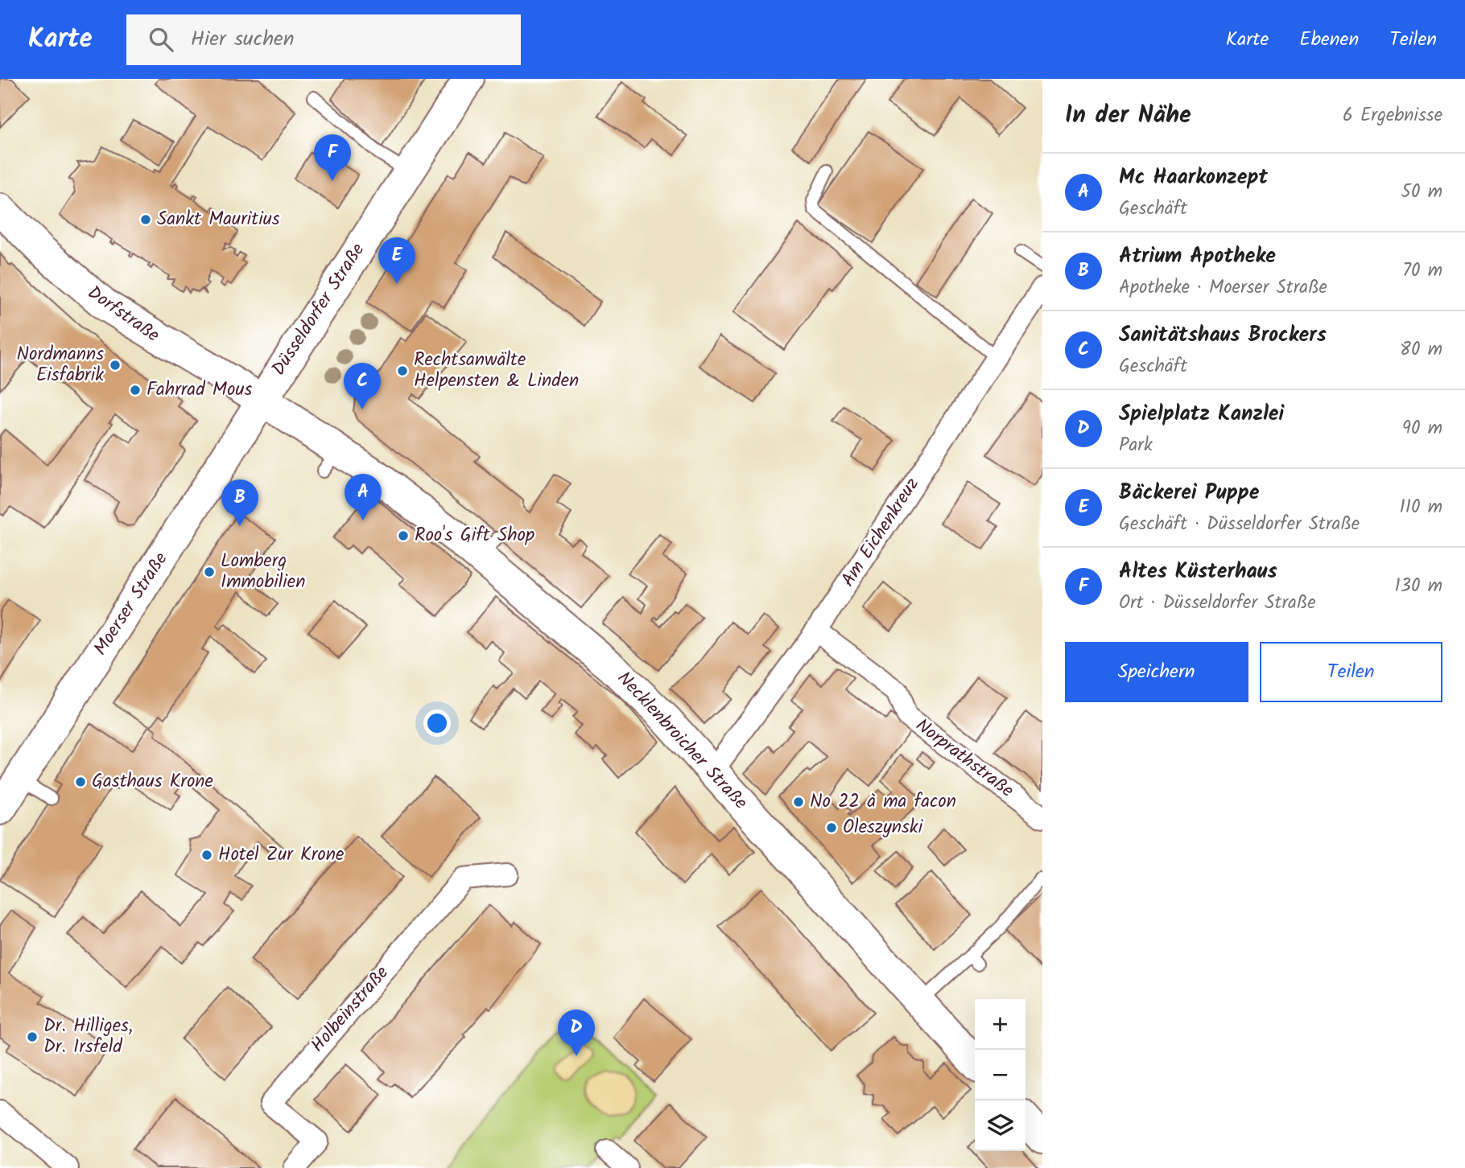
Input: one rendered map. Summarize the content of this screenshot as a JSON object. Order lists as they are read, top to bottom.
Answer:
{
  "streets": {
    "main road": [
      "Düsseldorfer Straße",
      "Dorfstraße",
      "Moerser Straße",
      "Necklenbroicher Straße"
    ],
    "street": ["Am Eichenkreuz", "Norprathstraße", "Holbeinstraße"]
  },
  "crossings": [
    ["Düsseldorfer Straße", "Dorfstraße"],
    ["Düsseldorfer Straße", "Moerser Straße"],
    ["Düsseldorfer Straße", "Necklenbroicher Straße"],
    ["Dorfstraße", "Moerser Straße"],
    ["Dorfstraße", "Necklenbroicher Straße"],
    ["Am Eichenkreuz", "Necklenbroicher Straße"],
    ["Am Eichenkreuz", "Norprathstraße"],
    ["Moerser Straße", "Necklenbroicher Straße"]
  ],
  "places": [
    "Sankt Mauritius",
    "Nordmanns Eisfabrik",
    "Rechtsanwälte Helpensten & Linden",
    "Fahrrad Mous",
    "Roo's Gift Shop",
    "Lomberg Immobilien",
    "Gasthaus Krone",
    "No 22 à ma facon",
    "Oleszynski",
    "Hotel Zur Krone",
    "Dr. Hilliges, Dr. Irsfeld"
  ],
  "page": {
    "header": "Karte",
    "search": "Hier suchen",
    "nav": ["Karte", "Ebenen", "Teilen"],
    "heading": ["In der Nähe", "6 Ergebnisse"],
    "pins": [
      "F",
      "E",
      "C",
      "A",
      "B",
      "D"
    ],
    "list": [
      {
        "mark": "A",
        "name": "Mc Haarkonzept",
        "note": "Geschäft",
        "value": "50 m"
      },
      {
        "mark": "B",
        "name": "Atrium Apotheke",
        "note": "Apotheke · Moerser Straße",
        "value": "70 m"
      },
      {
        "mark": "C",
        "name": "Sanitätshaus Brockers",
        "note": "Geschäft",
        "value": "80 m"
      },
      {
        "mark": "D",
        "name": "Spielplatz Kanzlei",
        "note": "Park",
        "value": "90 m"
      },
      {
        "mark": "E",
        "name": "Bäckerei Puppe",
        "note": "Geschäft · Düsseldorfer Straße",
        "value": "110 m"
      },
      {
        "mark": "F",
        "name": "Altes Küsterhaus",
        "note": "Ort · Düsseldorfer Straße",
        "value": "130 m"
      }
    ],
    "buttons": ["Speichern", "Teilen"],
    "map_buttons": ["+", "−"]
  }
}
